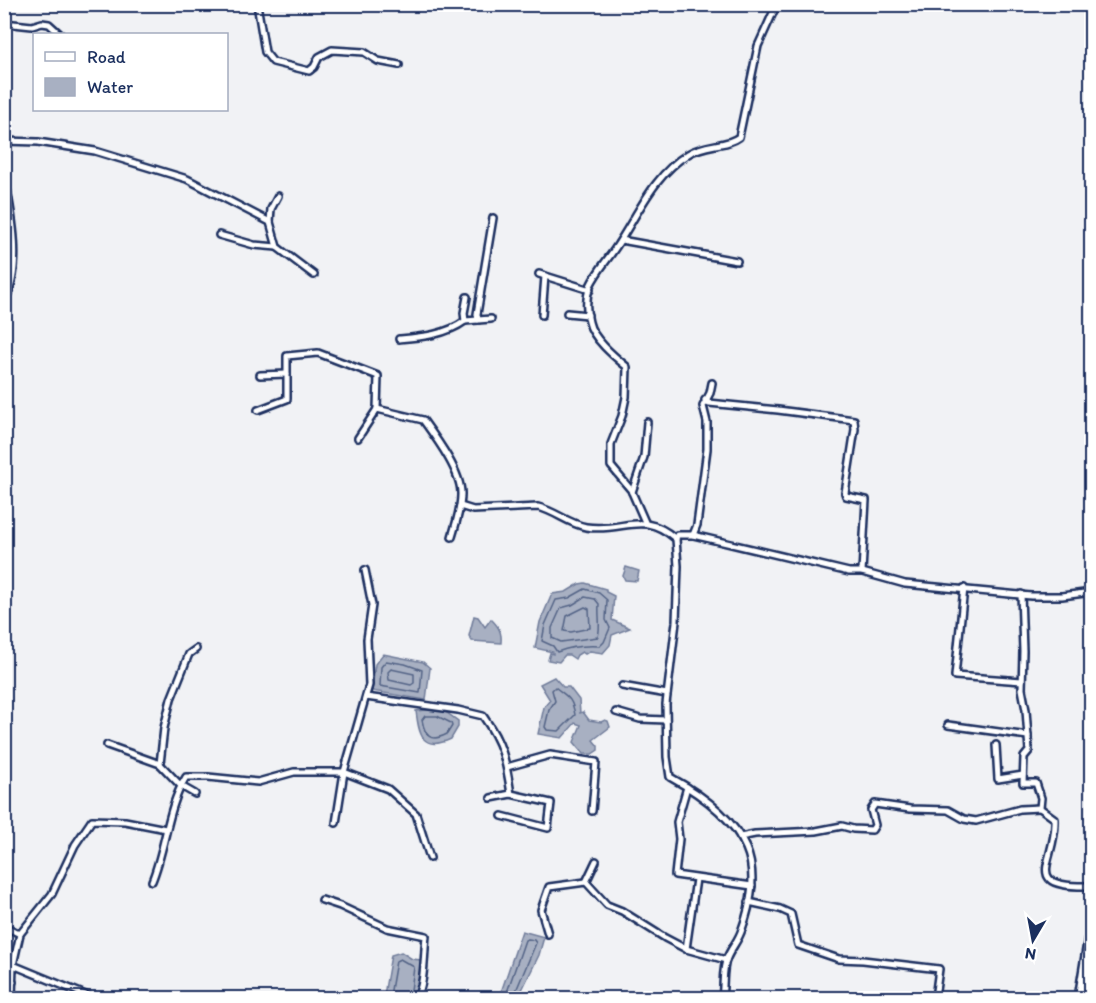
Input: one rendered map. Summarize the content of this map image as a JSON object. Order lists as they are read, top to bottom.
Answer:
{
  "legend": ["Road", "Water"],
  "north": "bottom"
}
